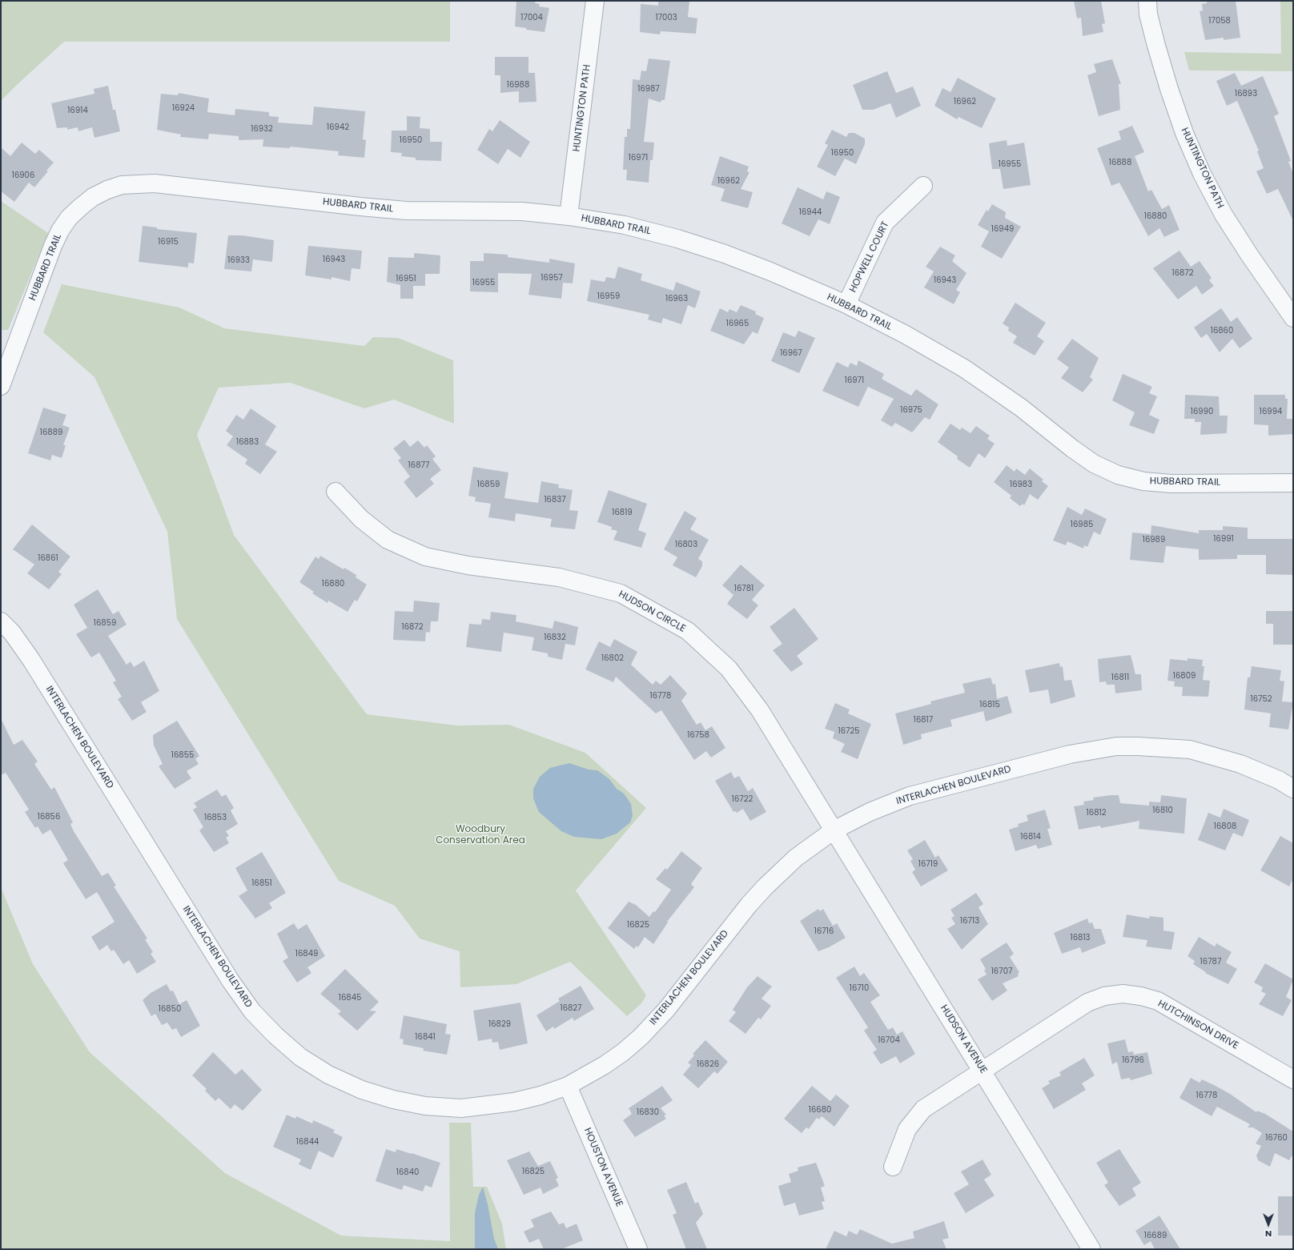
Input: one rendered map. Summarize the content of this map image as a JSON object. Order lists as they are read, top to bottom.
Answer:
{
  "streets": {
    "street": [
      "HUNTINGTON PATH",
      "HUBBARD TRAIL",
      "HOPWELL COURT",
      "HUDSON CIRCLE",
      "INTERLACHEN BOULEVARD",
      "HUTCHINSON DRIVE",
      "HUDSON AVENUE",
      "HOUSTON AVENUE"
    ]
  },
  "crossings": [
    ["HUNTINGTON PATH", "HUBBARD TRAIL"],
    ["HUBBARD TRAIL", "HOPWELL COURT"],
    ["HUDSON CIRCLE", "INTERLACHEN BOULEVARD"],
    ["HUDSON CIRCLE", "HUDSON AVENUE"],
    ["INTERLACHEN BOULEVARD", "HUDSON AVENUE"],
    ["INTERLACHEN BOULEVARD", "HOUSTON AVENUE"],
    ["HUTCHINSON DRIVE", "HUDSON AVENUE"]
  ],
  "parks": ["Woodbury Conservation Area"],
  "house_numbers": [
    "17004",
    "17003",
    "17058",
    "16988",
    "16987",
    "16893",
    "16962",
    "16924",
    "16914",
    "16942",
    "16932",
    "16950",
    "16950",
    "16971",
    "16888",
    "16955",
    "16906",
    "16962",
    "16944",
    "16880",
    "16949",
    "16915",
    "16943",
    "16933",
    "16872",
    "16957",
    "16951",
    "16943",
    "16955",
    "16959",
    "16963",
    "16965",
    "16860",
    "16967",
    "16971",
    "16975",
    "16990",
    "16994",
    "16889",
    "16883",
    "16877",
    "16859",
    "16983",
    "16837",
    "16819",
    "16985",
    "16991",
    "16989",
    "16803",
    "16861",
    "16880",
    "16781",
    "16859",
    "16872",
    "16832",
    "16802",
    "16809",
    "16811",
    "16778",
    "16752",
    "16815",
    "16817",
    "16725",
    "16758",
    "16855",
    "16722",
    "16810",
    "16812",
    "16856",
    "16853",
    "16808",
    "16814",
    "16719",
    "16851",
    "16713",
    "16825",
    "16716",
    "16813",
    "16849",
    "16787",
    "16707",
    "16710",
    "16845",
    "16827",
    "16850",
    "16829",
    "16841",
    "16704",
    "16796",
    "16826",
    "16778",
    "16680",
    "16830",
    "16760",
    "16844",
    "16825",
    "16840",
    "16689"
  ],
  "north": "bottom"
}
